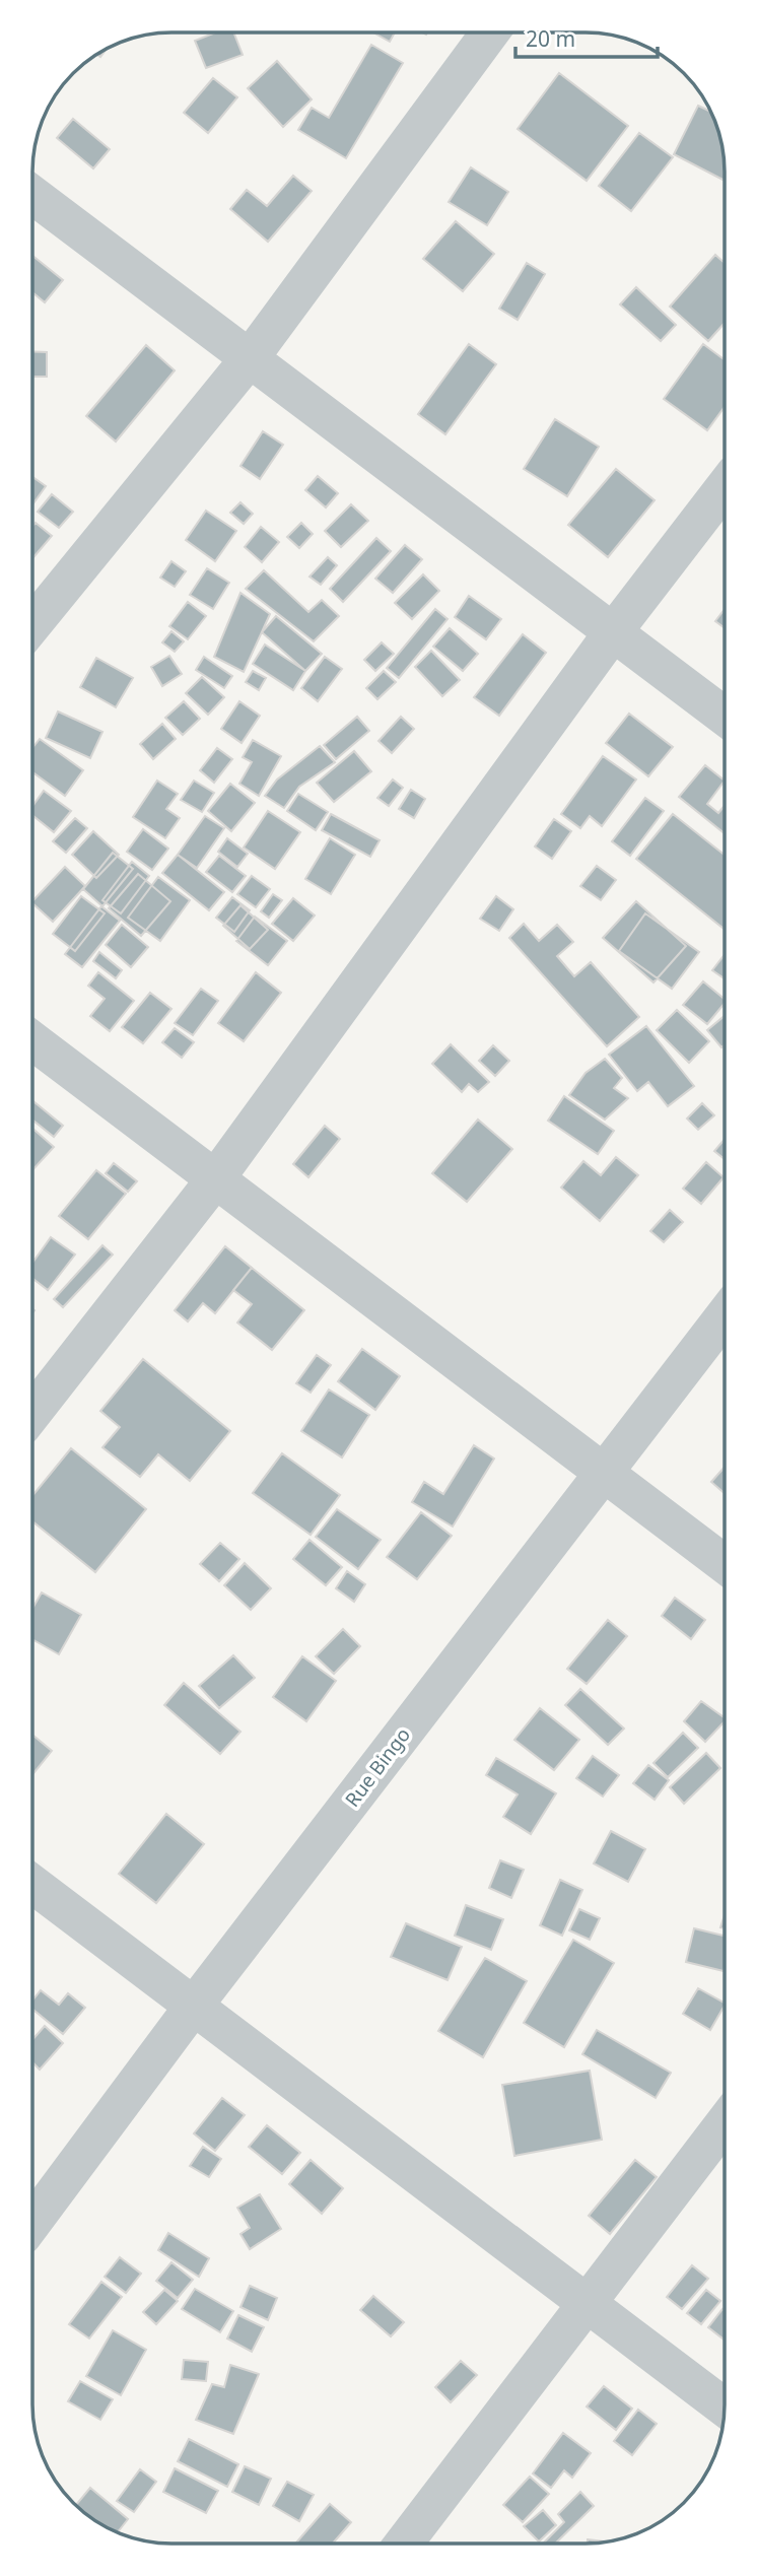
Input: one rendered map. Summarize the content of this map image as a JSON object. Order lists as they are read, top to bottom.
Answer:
{
  "streets": {
    "street": ["Rue Bingo"]
  },
  "scale_bar": "20 m"
}
